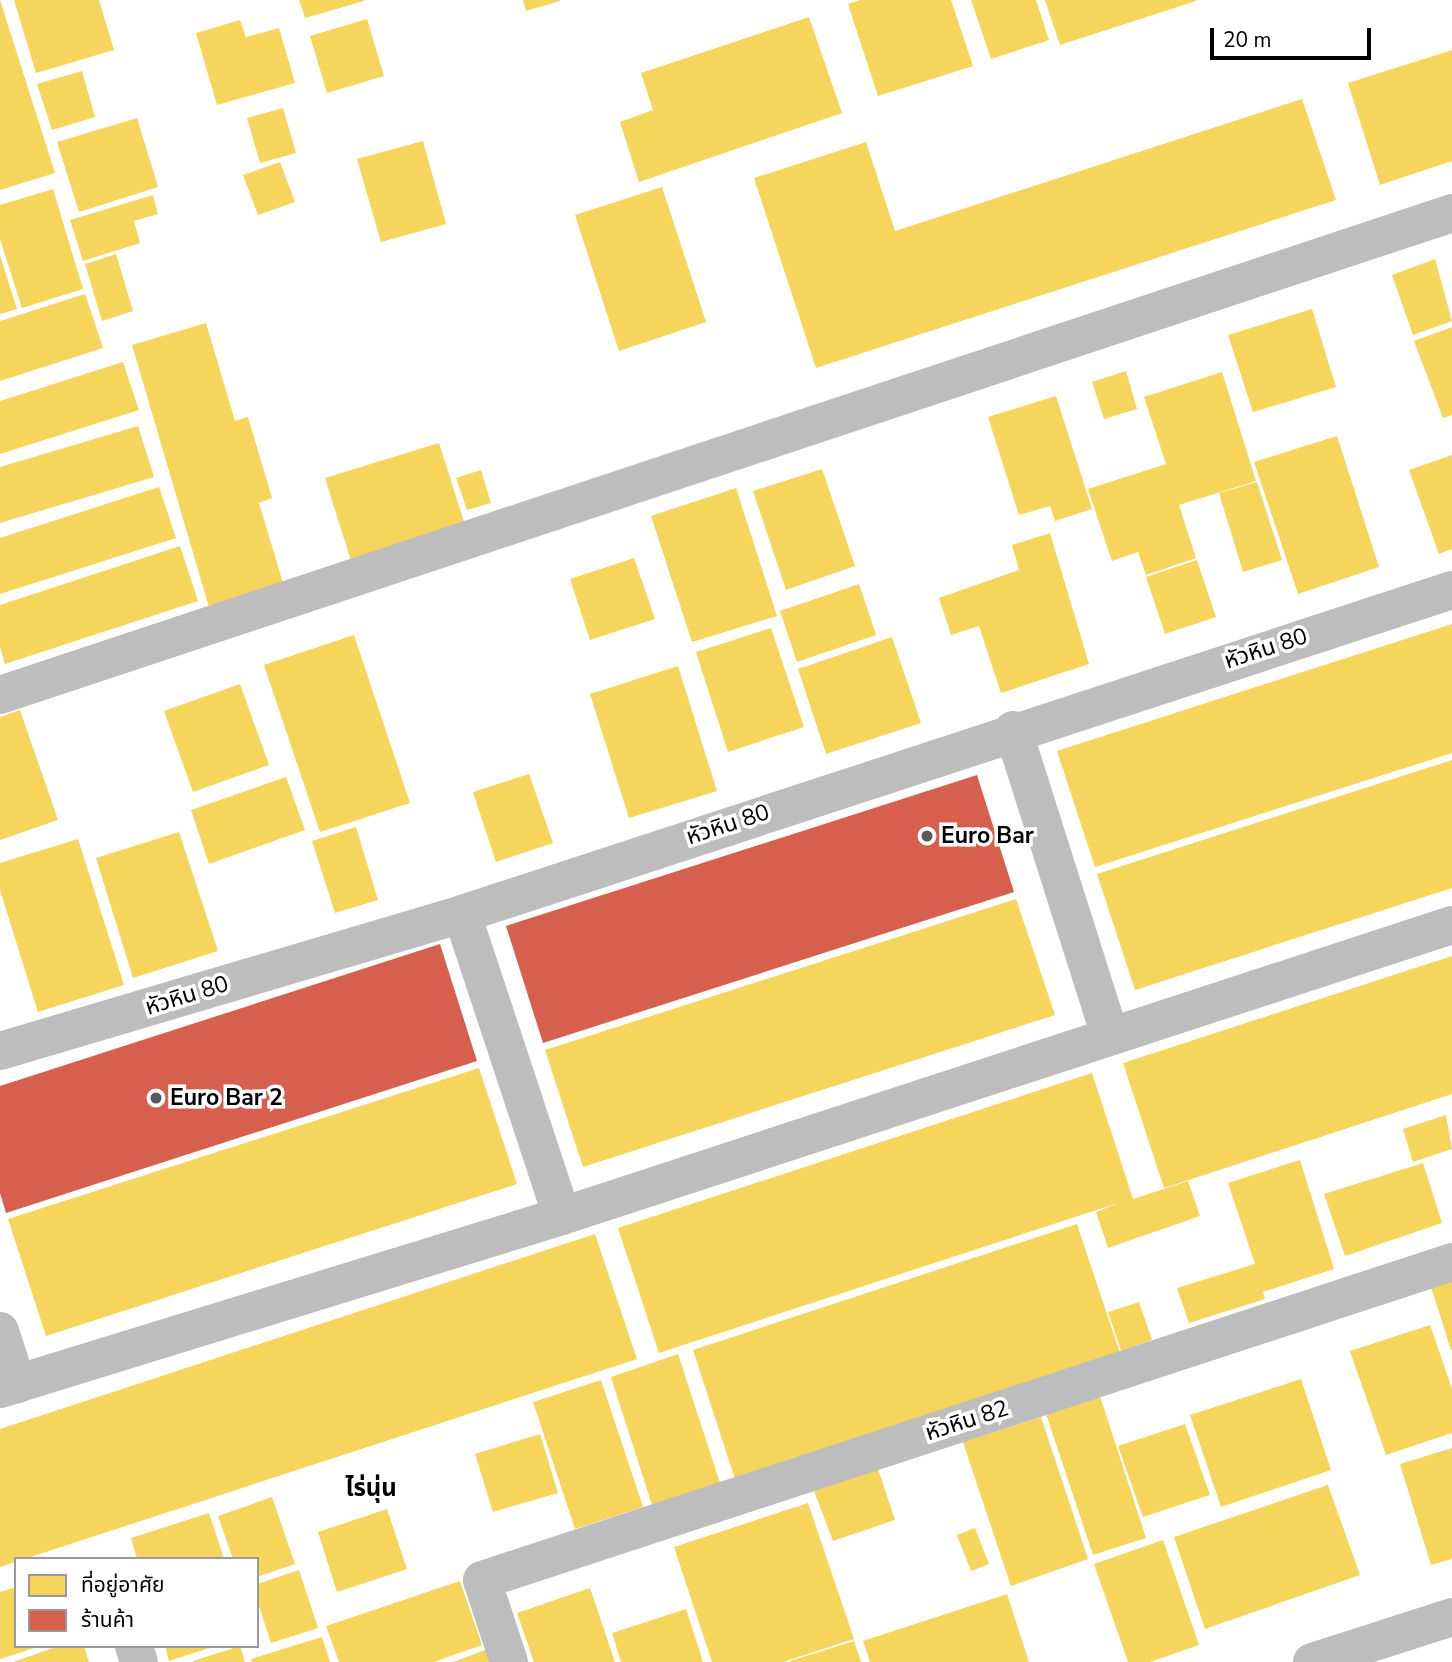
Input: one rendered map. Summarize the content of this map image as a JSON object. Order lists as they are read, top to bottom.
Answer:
{
  "streets": {
    "street": ["หัวหิน 80", "หัวหิน 82"]
  },
  "districts": ["ไร่นุ่น"],
  "places": ["Euro Bar", "Euro Bar 2"],
  "legend": ["ที่อยู่อาศัย", "ร้านค้า"],
  "scale_bar": "20 m"
}
